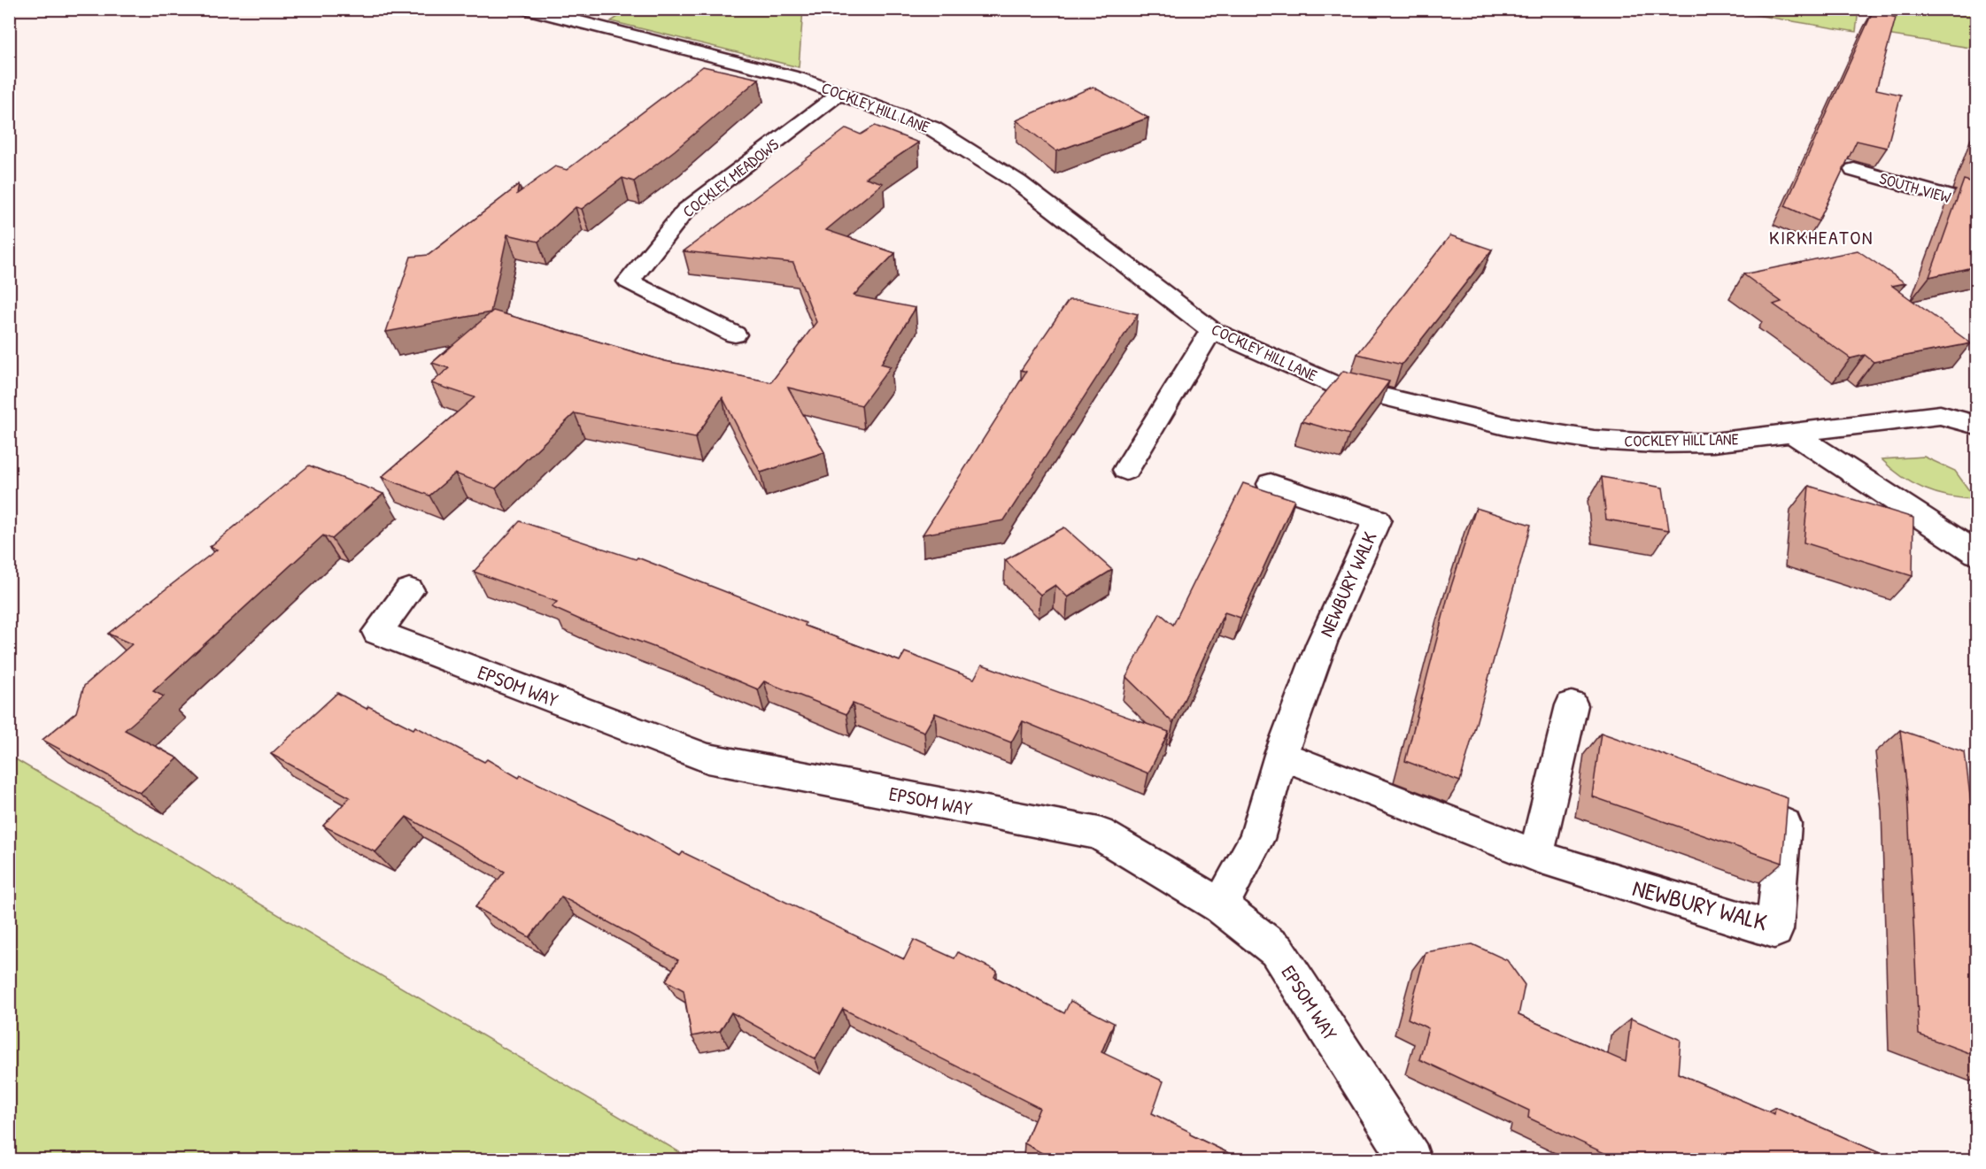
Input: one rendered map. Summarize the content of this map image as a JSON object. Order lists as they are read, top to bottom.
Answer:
{
  "streets": {
    "street": [
      "COCKLEY HILL LANE",
      "COCKLEY MEADOWS",
      "SOUTH VIEW",
      "NEWBURY WALK",
      "EPSOM WAY"
    ]
  },
  "crossings": [
    ["COCKLEY HILL LANE", "COCKLEY MEADOWS"],
    ["NEWBURY WALK", "EPSOM WAY"]
  ],
  "districts": ["KIRKHEATON"]
}
